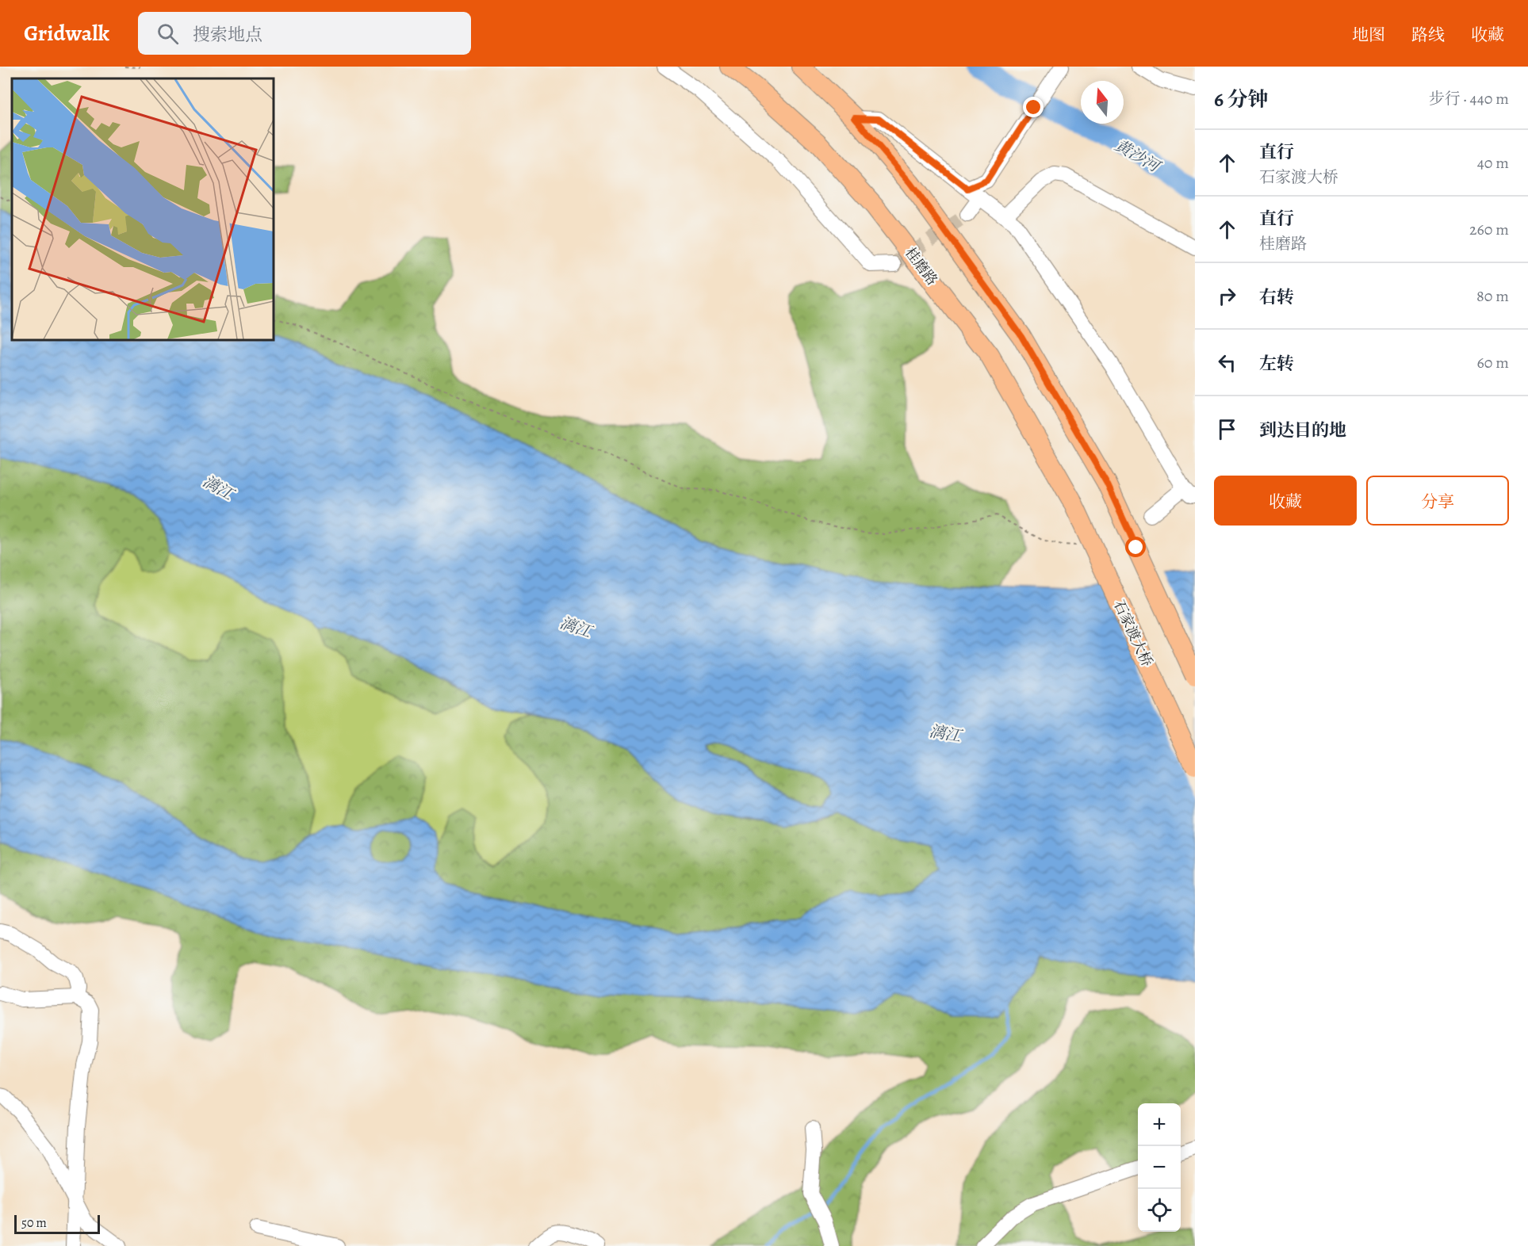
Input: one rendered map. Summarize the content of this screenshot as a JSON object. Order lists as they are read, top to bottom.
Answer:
{
  "streets": {
    "main road": ["桂磨路", "石家渡大桥"]
  },
  "crossings": [
    ["桂磨路", "石家渡大桥"]
  ],
  "water": ["黄沙河", "漓江"],
  "scale_bar": "50 m",
  "north": "top",
  "page": {
    "header": "Gridwalk",
    "search": "搜索地点",
    "nav": ["地图", "路线", "收藏"],
    "heading": ["6 分钟", "步行 · 440 m"],
    "list": [
      ["直行", "石家渡大桥", "40 m"],
      ["直行", "桂磨路", "260 m"],
      ["右转", "80 m"],
      ["左转", "60 m"],
      "到达目的地"
    ],
    "buttons": ["收藏", "分享"],
    "map_buttons": ["+", "−"],
    "scale": "50 m"
  }
}
